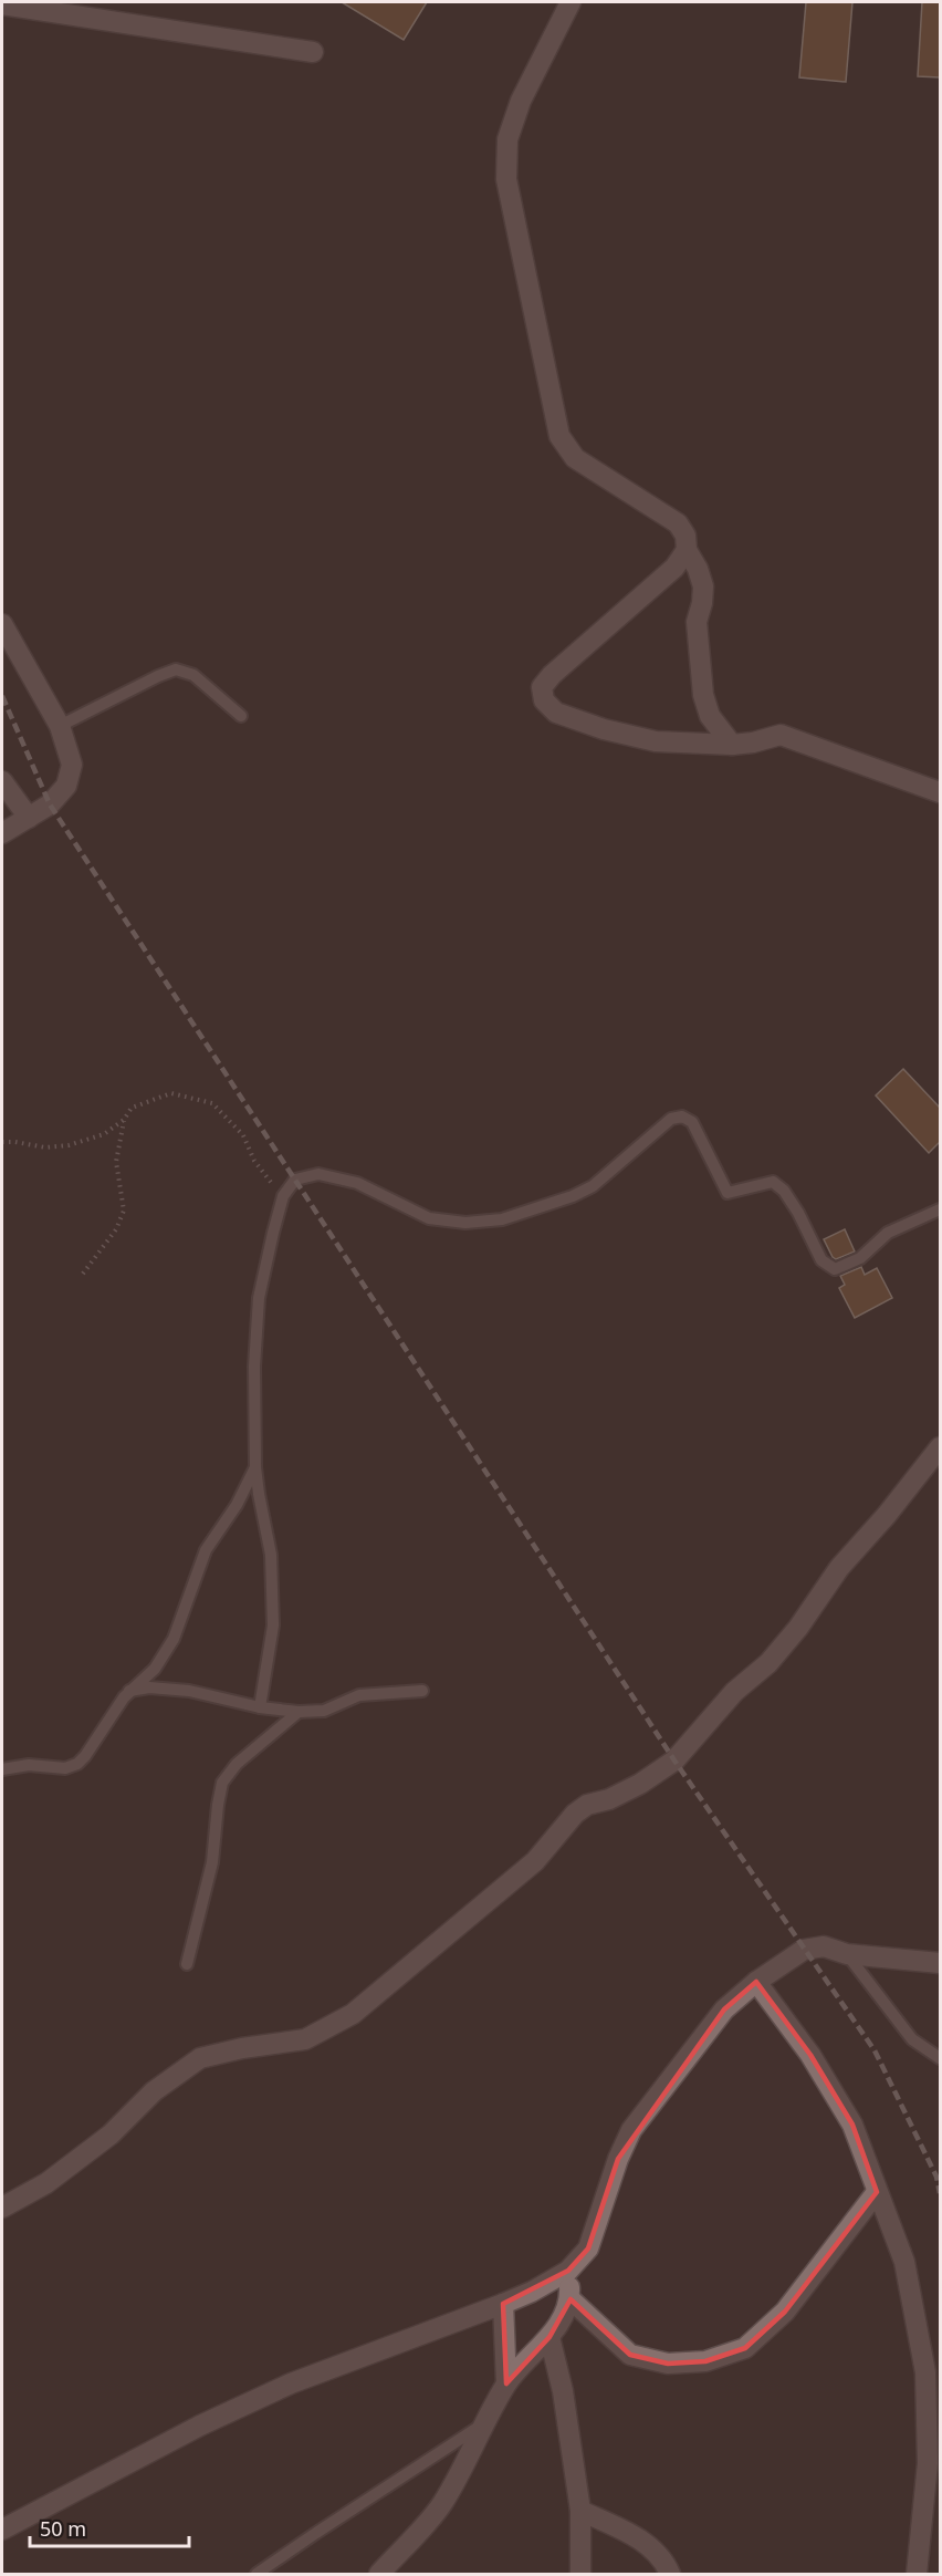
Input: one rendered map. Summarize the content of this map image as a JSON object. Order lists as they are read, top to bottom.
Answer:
{
  "scale_bar": "50 m"
}
